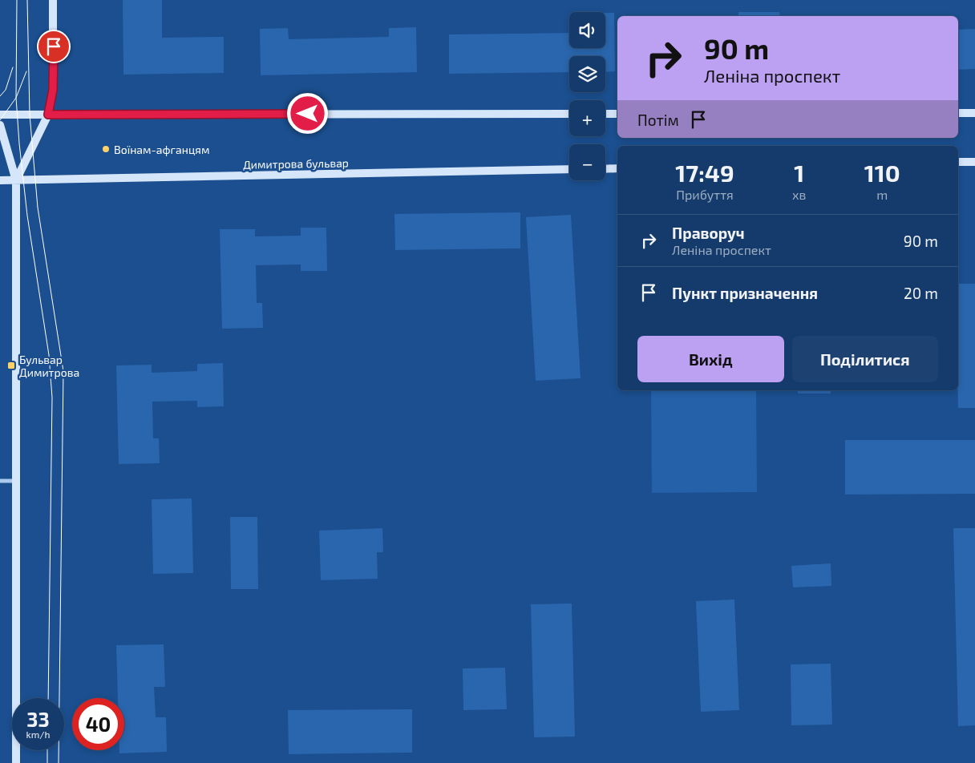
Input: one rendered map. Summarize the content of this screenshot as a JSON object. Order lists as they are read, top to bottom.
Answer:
{
  "streets": {
    "street": ["Димитрова бульвар"]
  },
  "places": {
    "other": ["Воїнам-афганцям"],
    "transit": ["Бульвар Димитрова"]
  },
  "page": {
    "map_buttons": ["+", "−"],
    "turn": ["90 m", "Леніна проспект"],
    "then": "Потім",
    "eta": [
      "17:49",
      "Прибуття",
      "1",
      "хв",
      "110",
      "m"
    ],
    "list": [
      {
        "name": "Праворуч",
        "note": "Леніна проспект",
        "value": "90 m"
      },
      {
        "name": "Пункт призначення",
        "value": "20 m"
      }
    ],
    "buttons": ["Вихід", "Поділитися"],
    "speed": "33 km/h",
    "limit": "40"
  }
}
